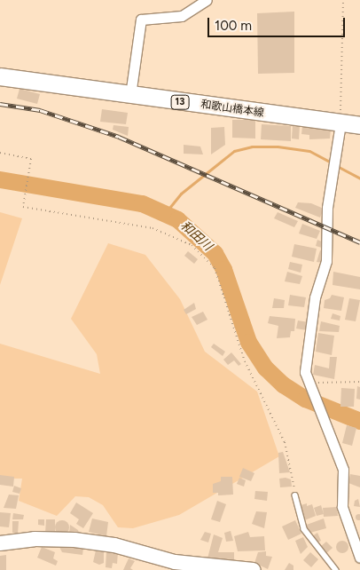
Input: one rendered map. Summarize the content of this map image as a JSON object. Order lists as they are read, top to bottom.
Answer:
{
  "streets": {
    "main road": ["13", "和歌山橋本線"]
  },
  "water": ["和田川"],
  "scale_bar": "100 m"
}
